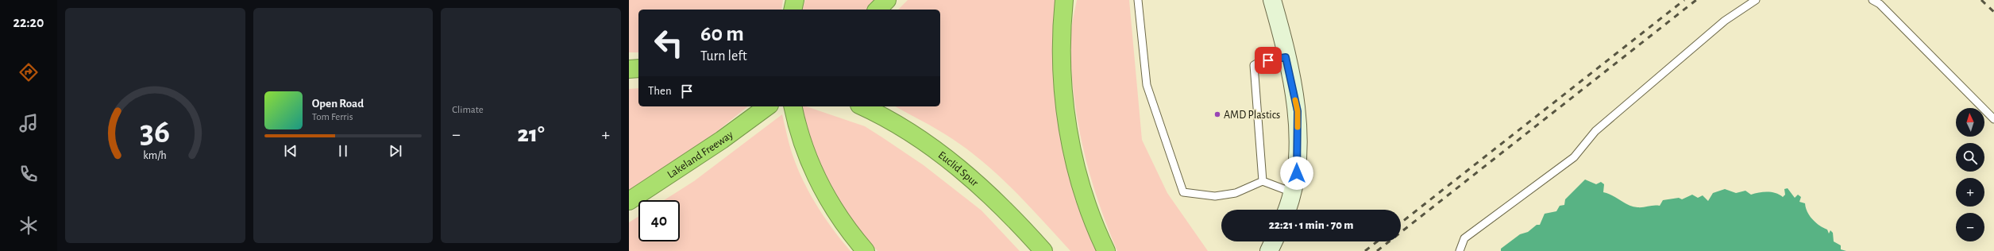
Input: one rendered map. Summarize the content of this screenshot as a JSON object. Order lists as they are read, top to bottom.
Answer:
{
  "streets": {
    "highway": ["Lakeland Freeway", "Euclid Spur"]
  },
  "places": ["AMD Plastics"],
  "north": "top",
  "page": {
    "tabs": "22:20",
    "tile": "Climate",
    "turn": ["60 m", "Turn left"],
    "then": "Then",
    "song": ["Open Road", "Tom Ferris"],
    "map_buttons": ["+", "−"],
    "heat": ["−", "21°", "+"],
    "limit": "40",
    "trip": "22:21 · 1 min · 70 m",
    "gauge": ["36", "km/h"]
  }
}
